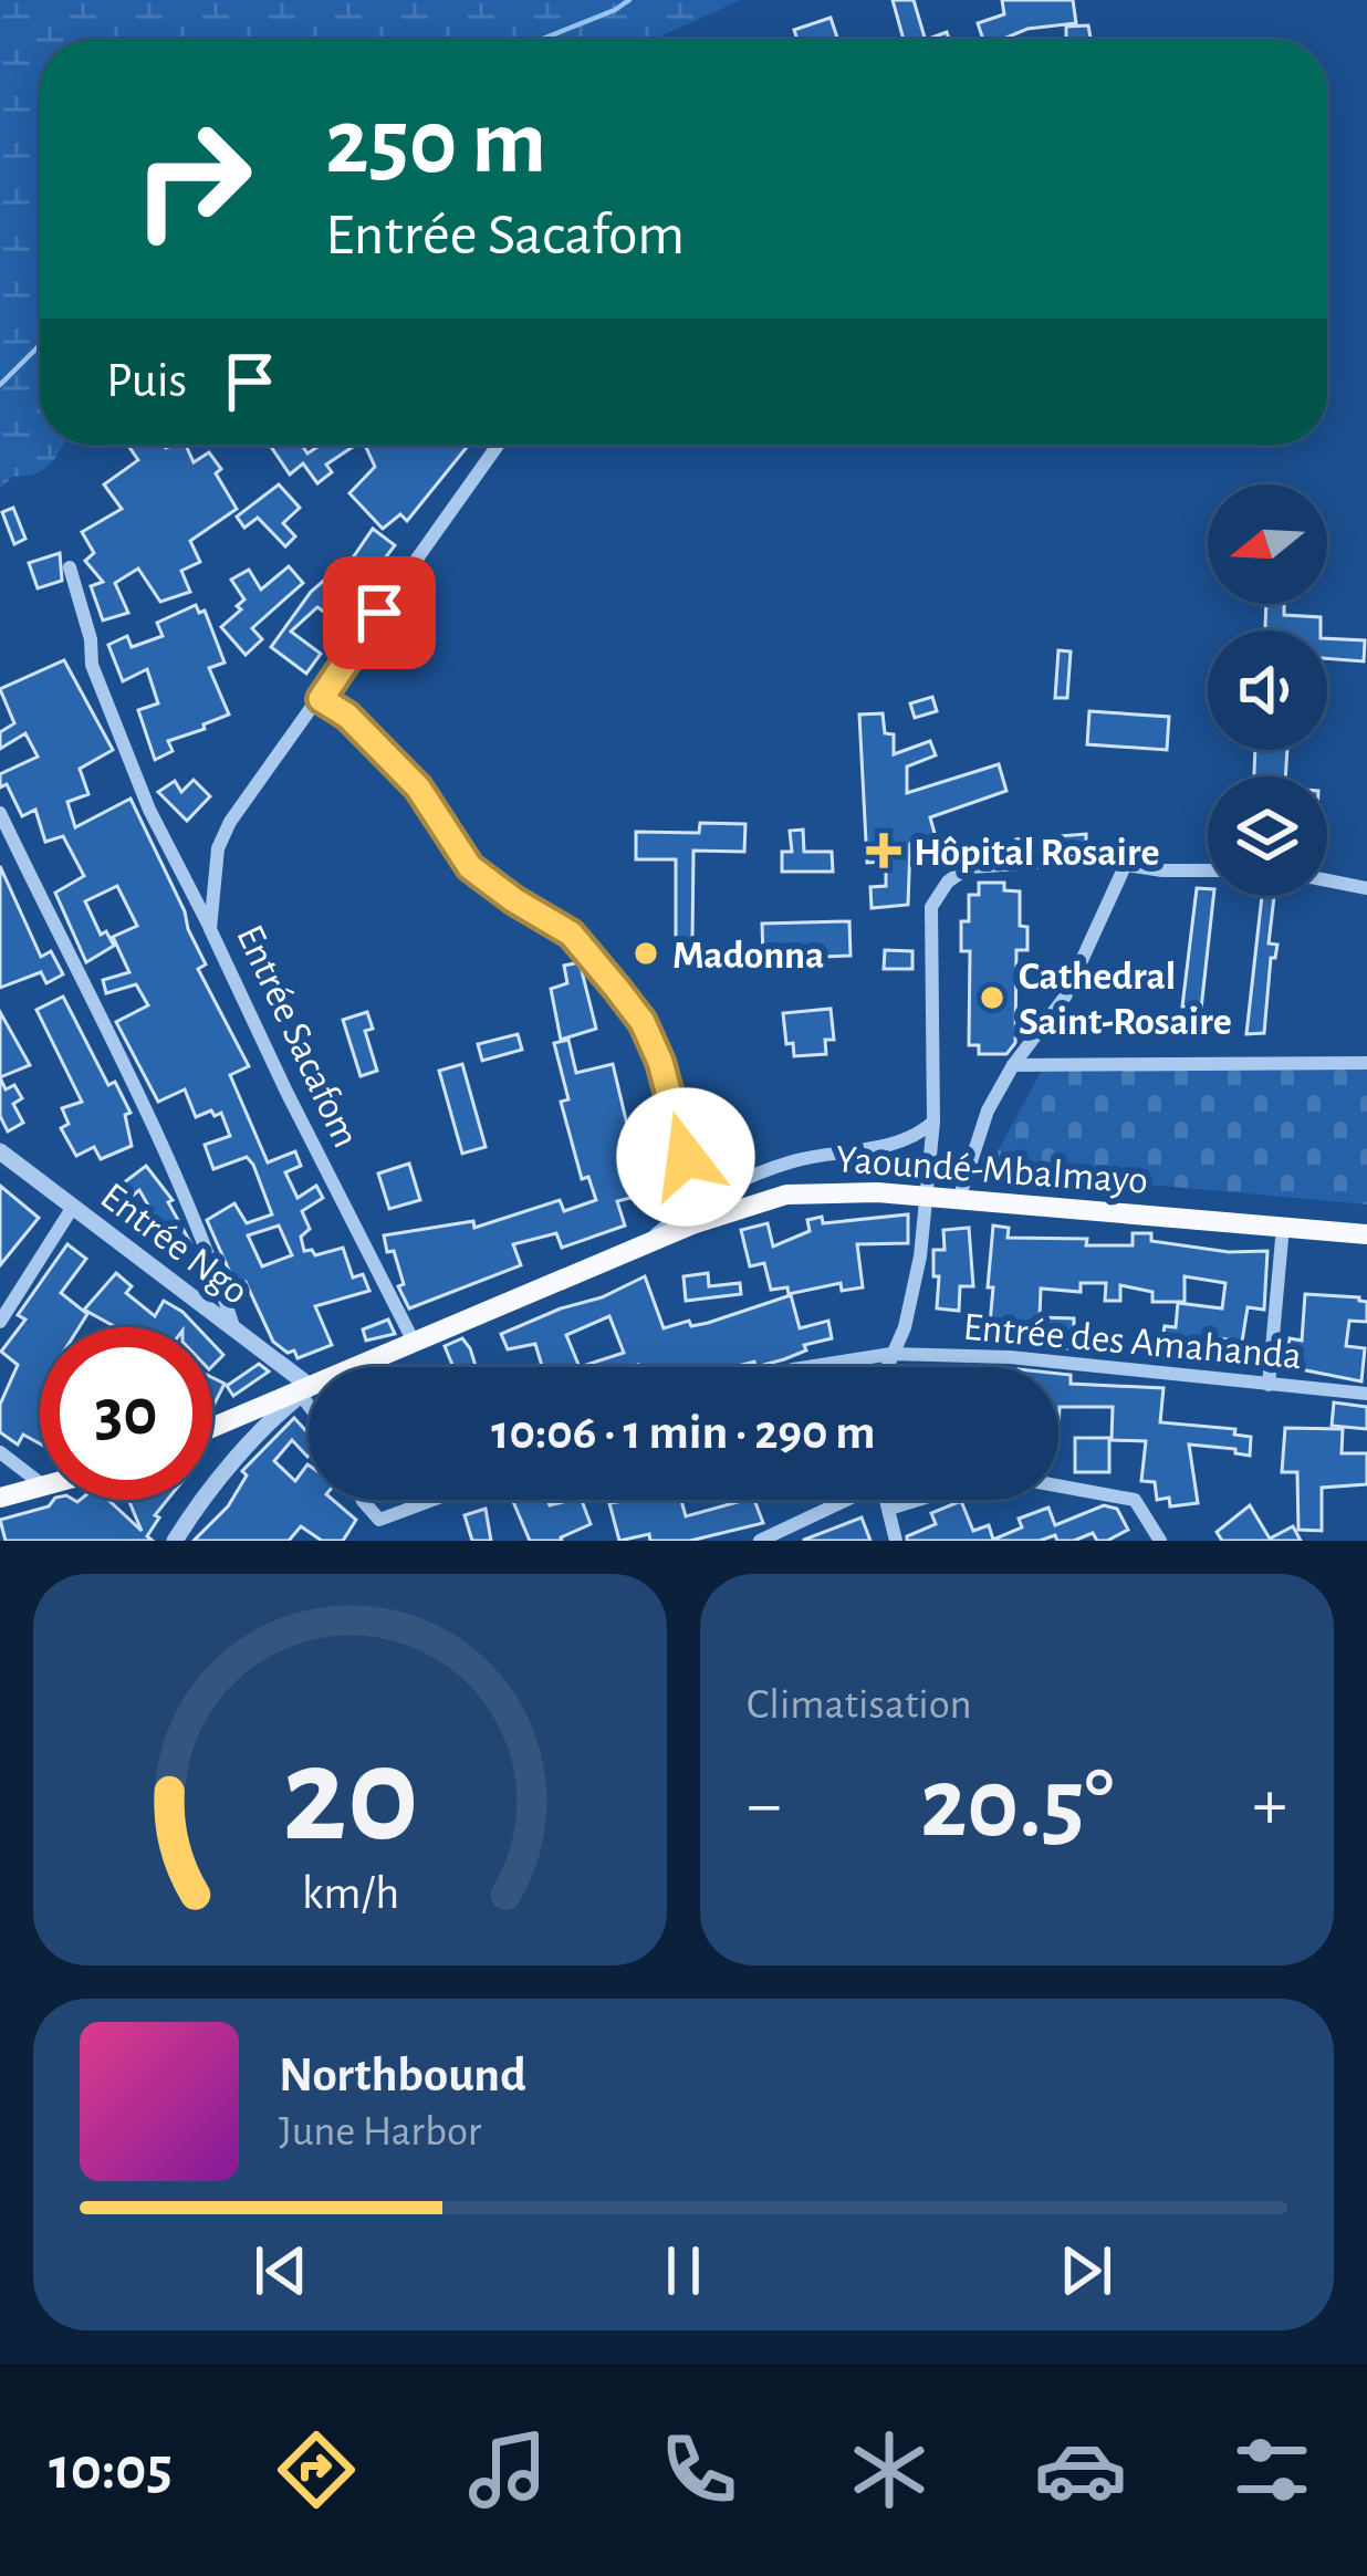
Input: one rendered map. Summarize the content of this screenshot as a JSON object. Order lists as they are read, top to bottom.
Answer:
{
  "streets": {
    "highway": ["Yaoundé-Mbalmayo"],
    "street": ["Entrée Sacafom", "Entrée Ngo", "Entrée des Amahanda"]
  },
  "crossings": [
    ["Entrée Sacafom", "Yaoundé-Mbalmayo"],
    ["Yaoundé-Mbalmayo", "Entrée Ngo"]
  ],
  "places": {
    "health": ["Hôpital Rosaire"],
    "other": ["Madonna", "Cathedral Saint-Rosaire"]
  },
  "north": "left",
  "page": {
    "turn": ["250 m", "Entrée Sacafom"],
    "then": "Puis",
    "limit": "30",
    "trip": "10:06 · 1 min · 290 m",
    "tile": "Climatisation",
    "heat": ["−", "20.5°", "+"],
    "song": ["Northbound", "June Harbor"],
    "tabs": "10:05",
    "gauge": ["20", "km/h"]
  }
}
